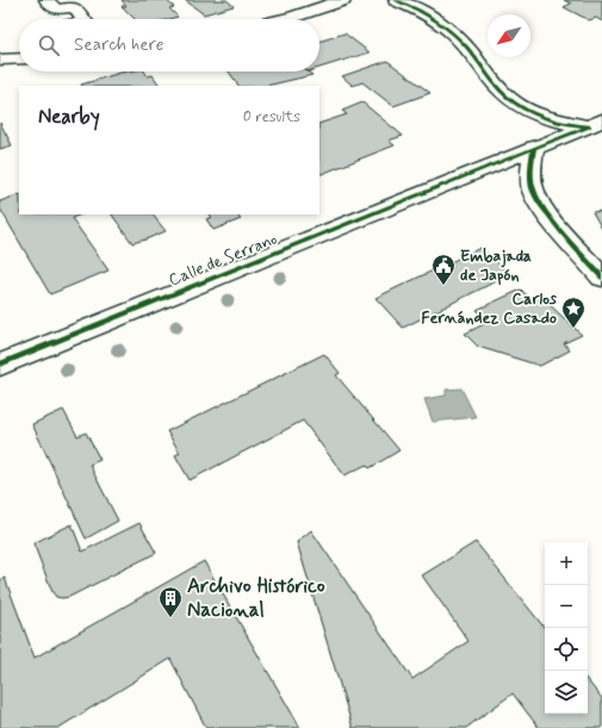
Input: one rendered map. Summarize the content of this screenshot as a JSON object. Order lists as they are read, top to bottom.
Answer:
{
  "streets": {
    "street": ["Calle de Serrano"]
  },
  "places": {
    "public building": ["Embajada de Japón"],
    "place": ["Carlos Fernández Casado"],
    "building": ["Archivo Histórico Nacional"]
  },
  "north": "bottom left",
  "page": {
    "search": "Search here",
    "heading": ["Nearby", "0 results"],
    "map_buttons": ["+", "−"]
  }
}
